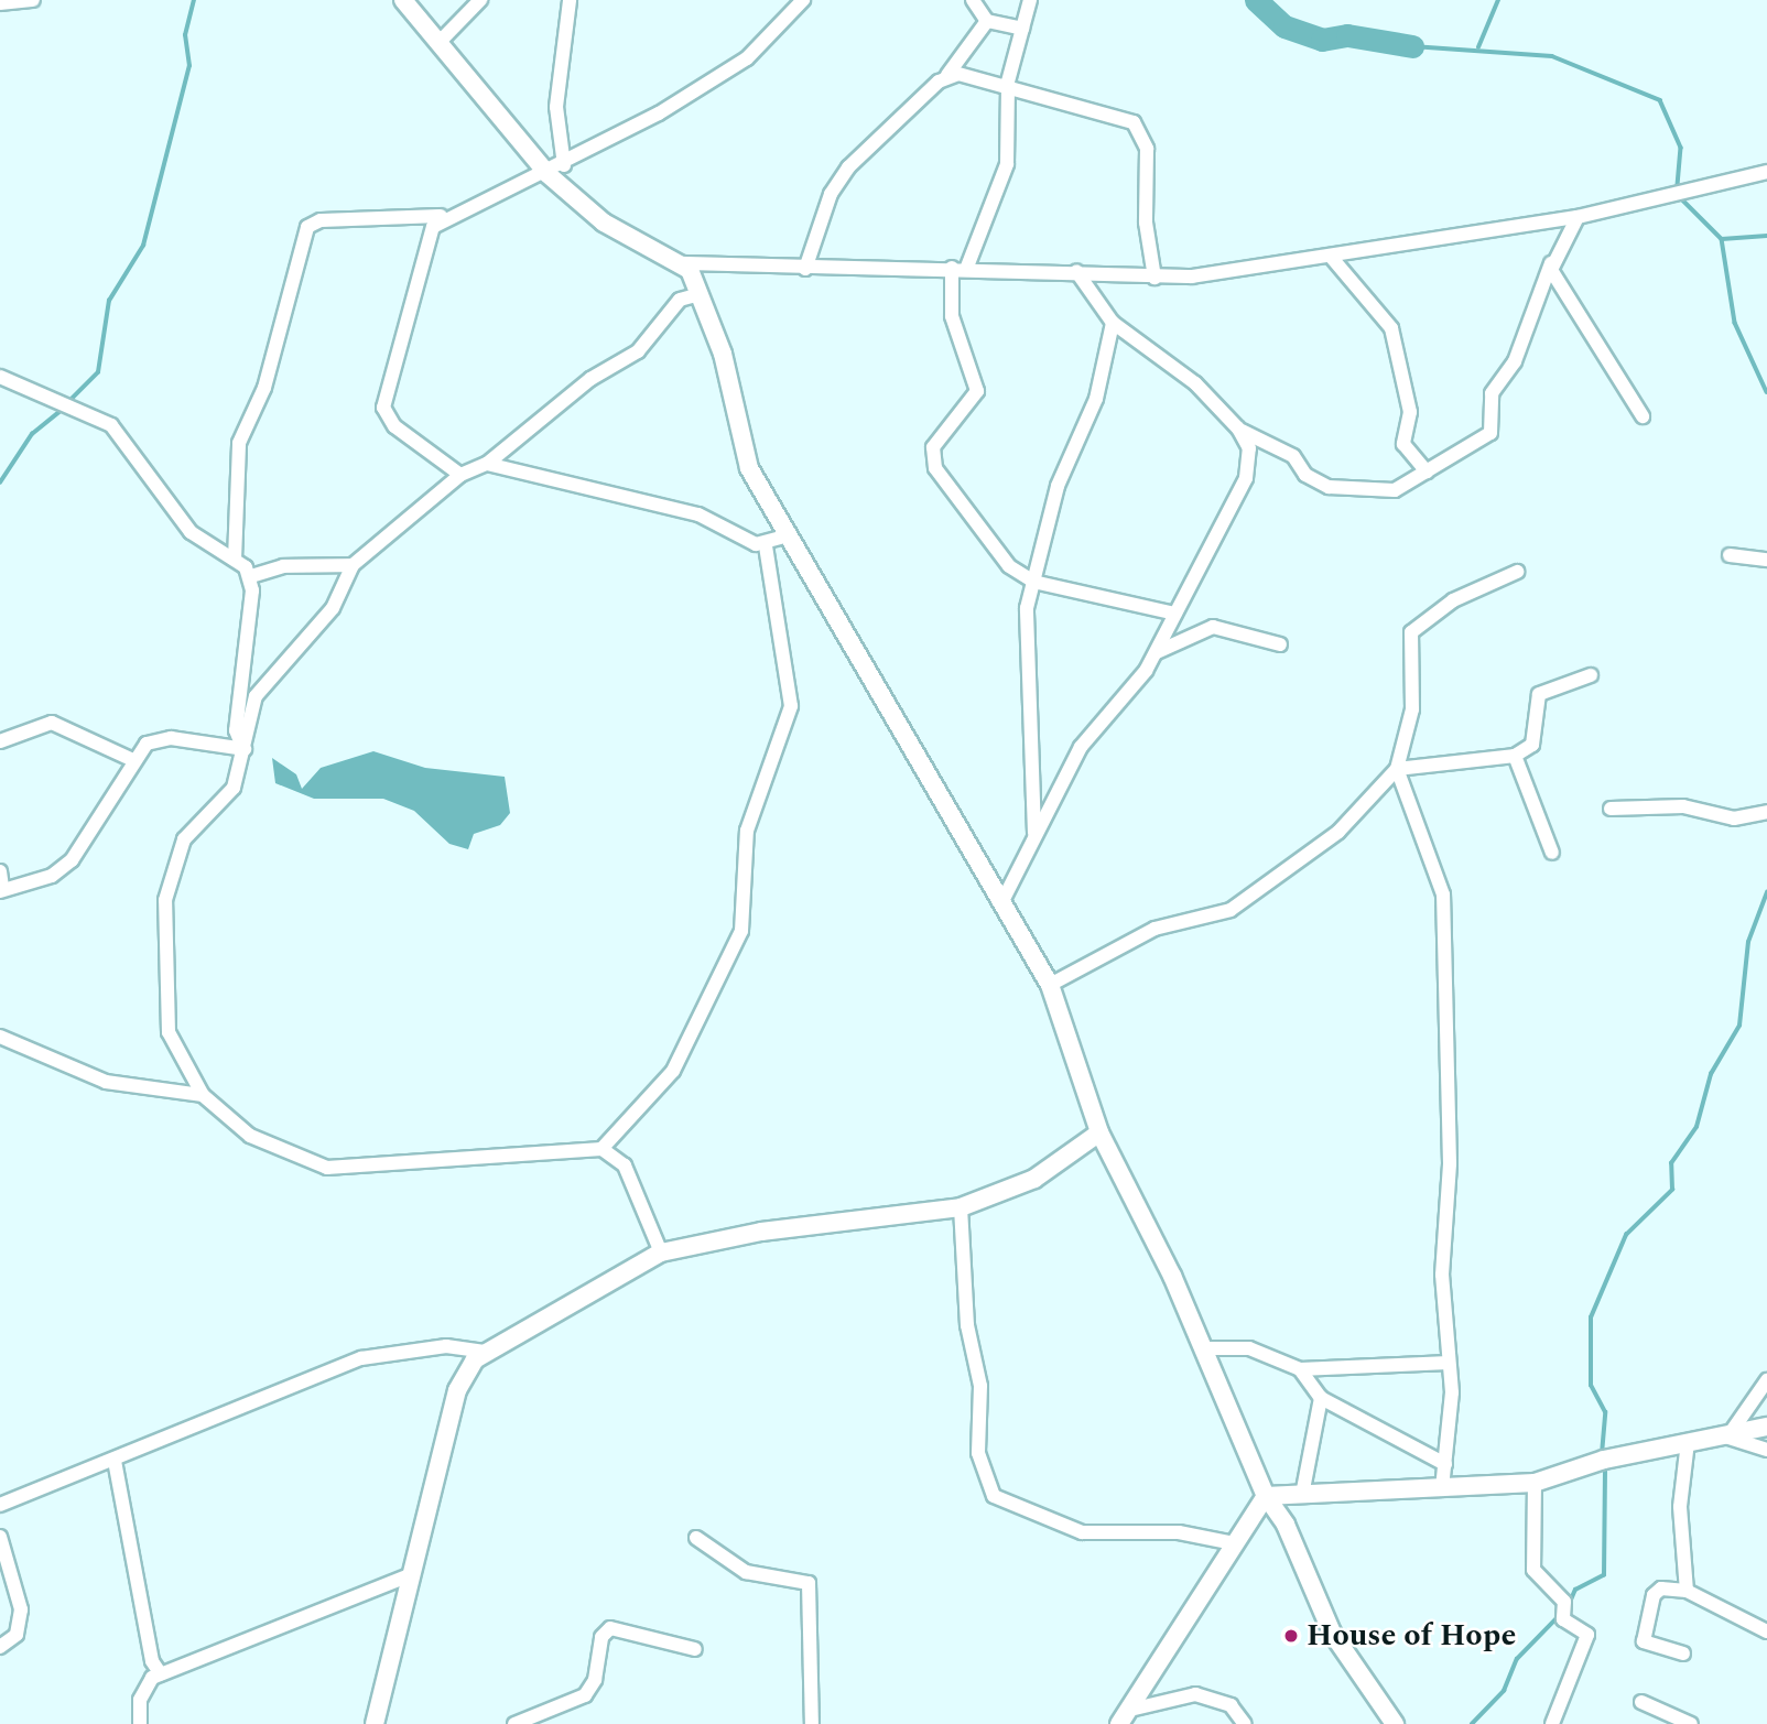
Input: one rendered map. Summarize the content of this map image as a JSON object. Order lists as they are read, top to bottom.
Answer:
{
  "places": ["House of Hope"]
}
